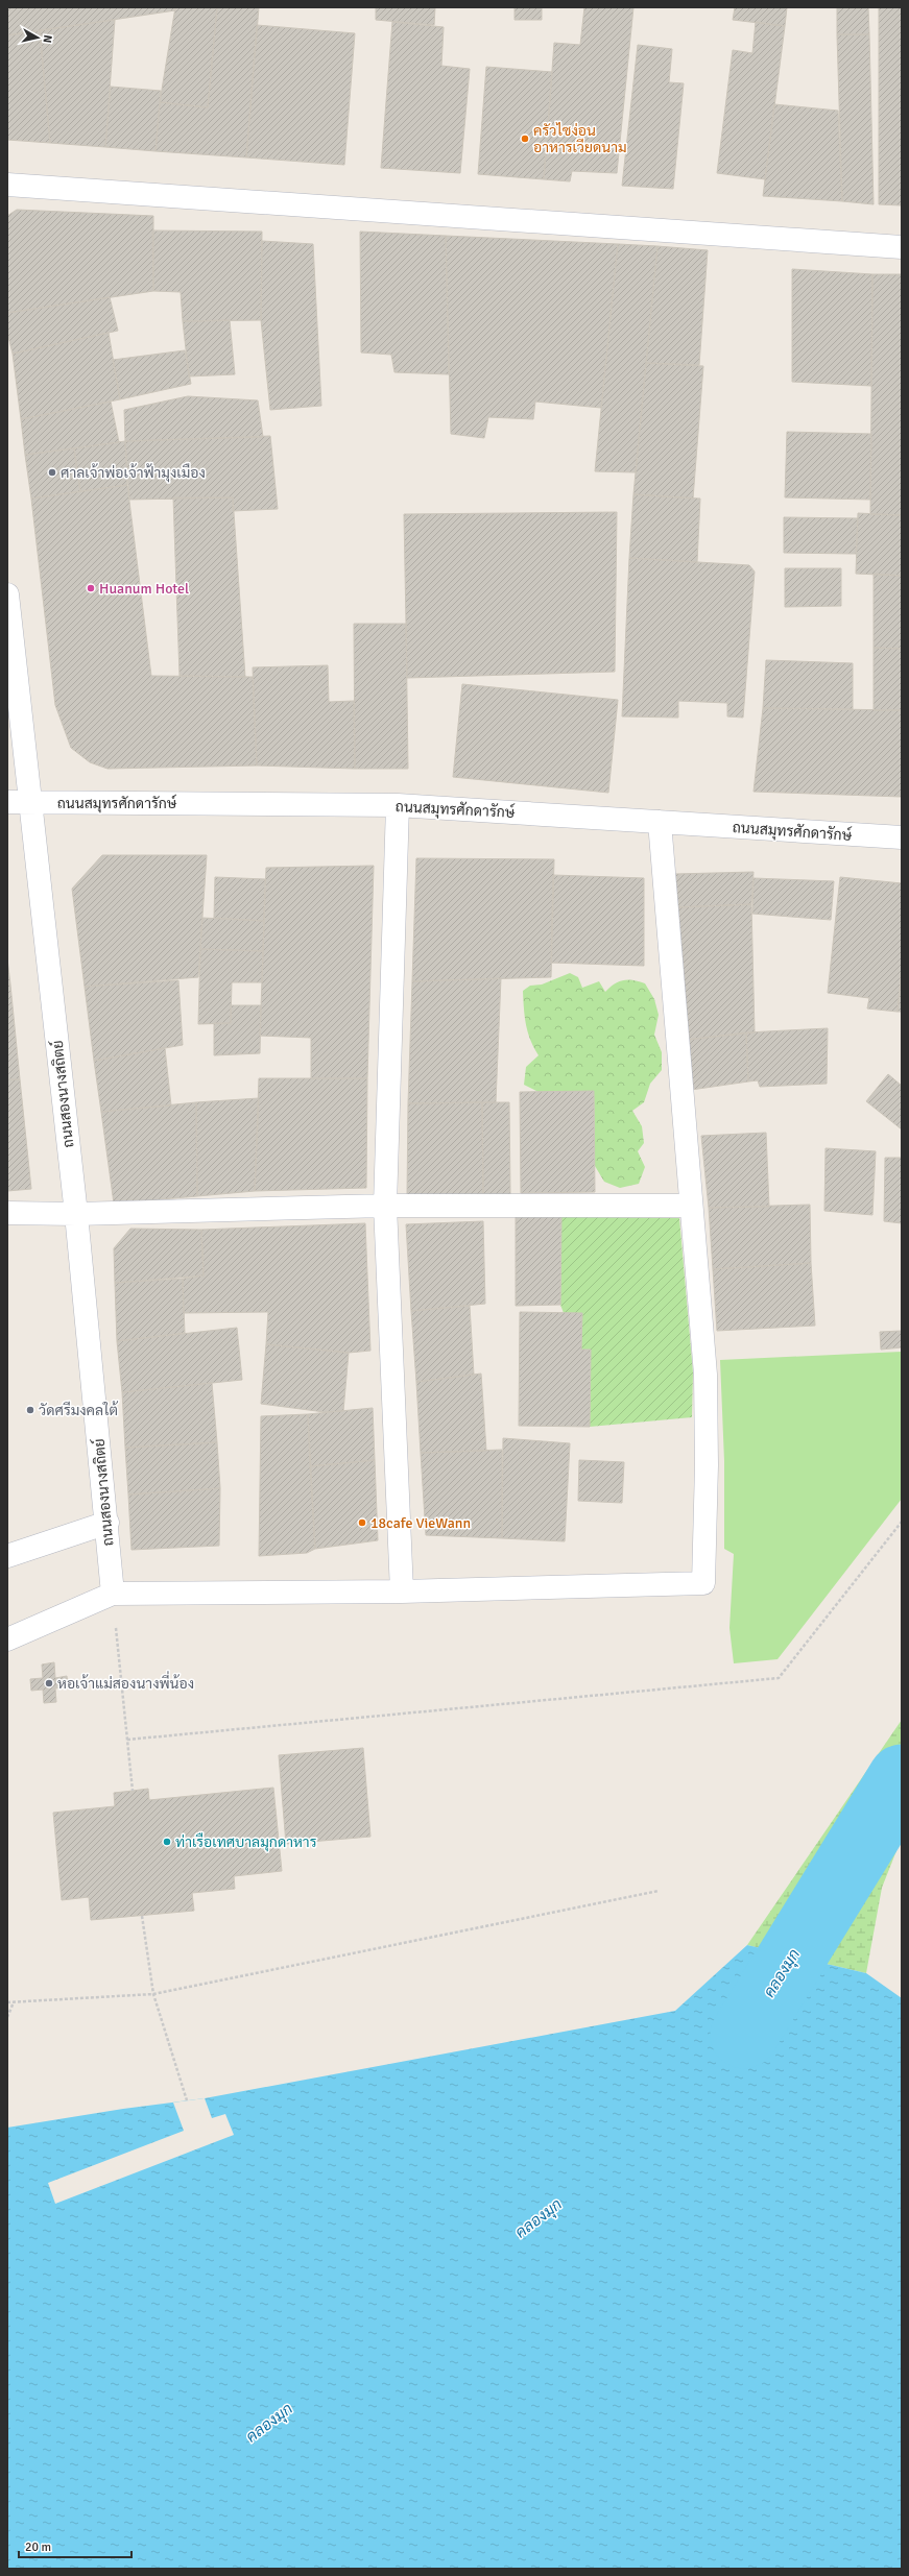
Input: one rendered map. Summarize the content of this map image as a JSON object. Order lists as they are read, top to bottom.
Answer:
{
  "streets": {
    "street": ["ถนนสมุทรศักดารักษ์", "ถนนสองนางสถิตย์"]
  },
  "crossings": [
    ["ถนนสมุทรศักดารักษ์", "ถนนสองนางสถิตย์"]
  ],
  "water": ["คลองมุก"],
  "places": [
    "ครัวไซง่อน อาหารเวียดนาม",
    "ศาลเจ้าพ่อเจ้าฟ้ามุงเมือง",
    "Huanum Hotel",
    "วัดศรีมงคลใต้",
    "18cafe VieWann",
    "หอเจ้าแม่สองนางพี่น้อง",
    "ท่าเรือเทศบาลมุกดาหาร"
  ],
  "scale_bar": "20 m",
  "north": "right"
}
